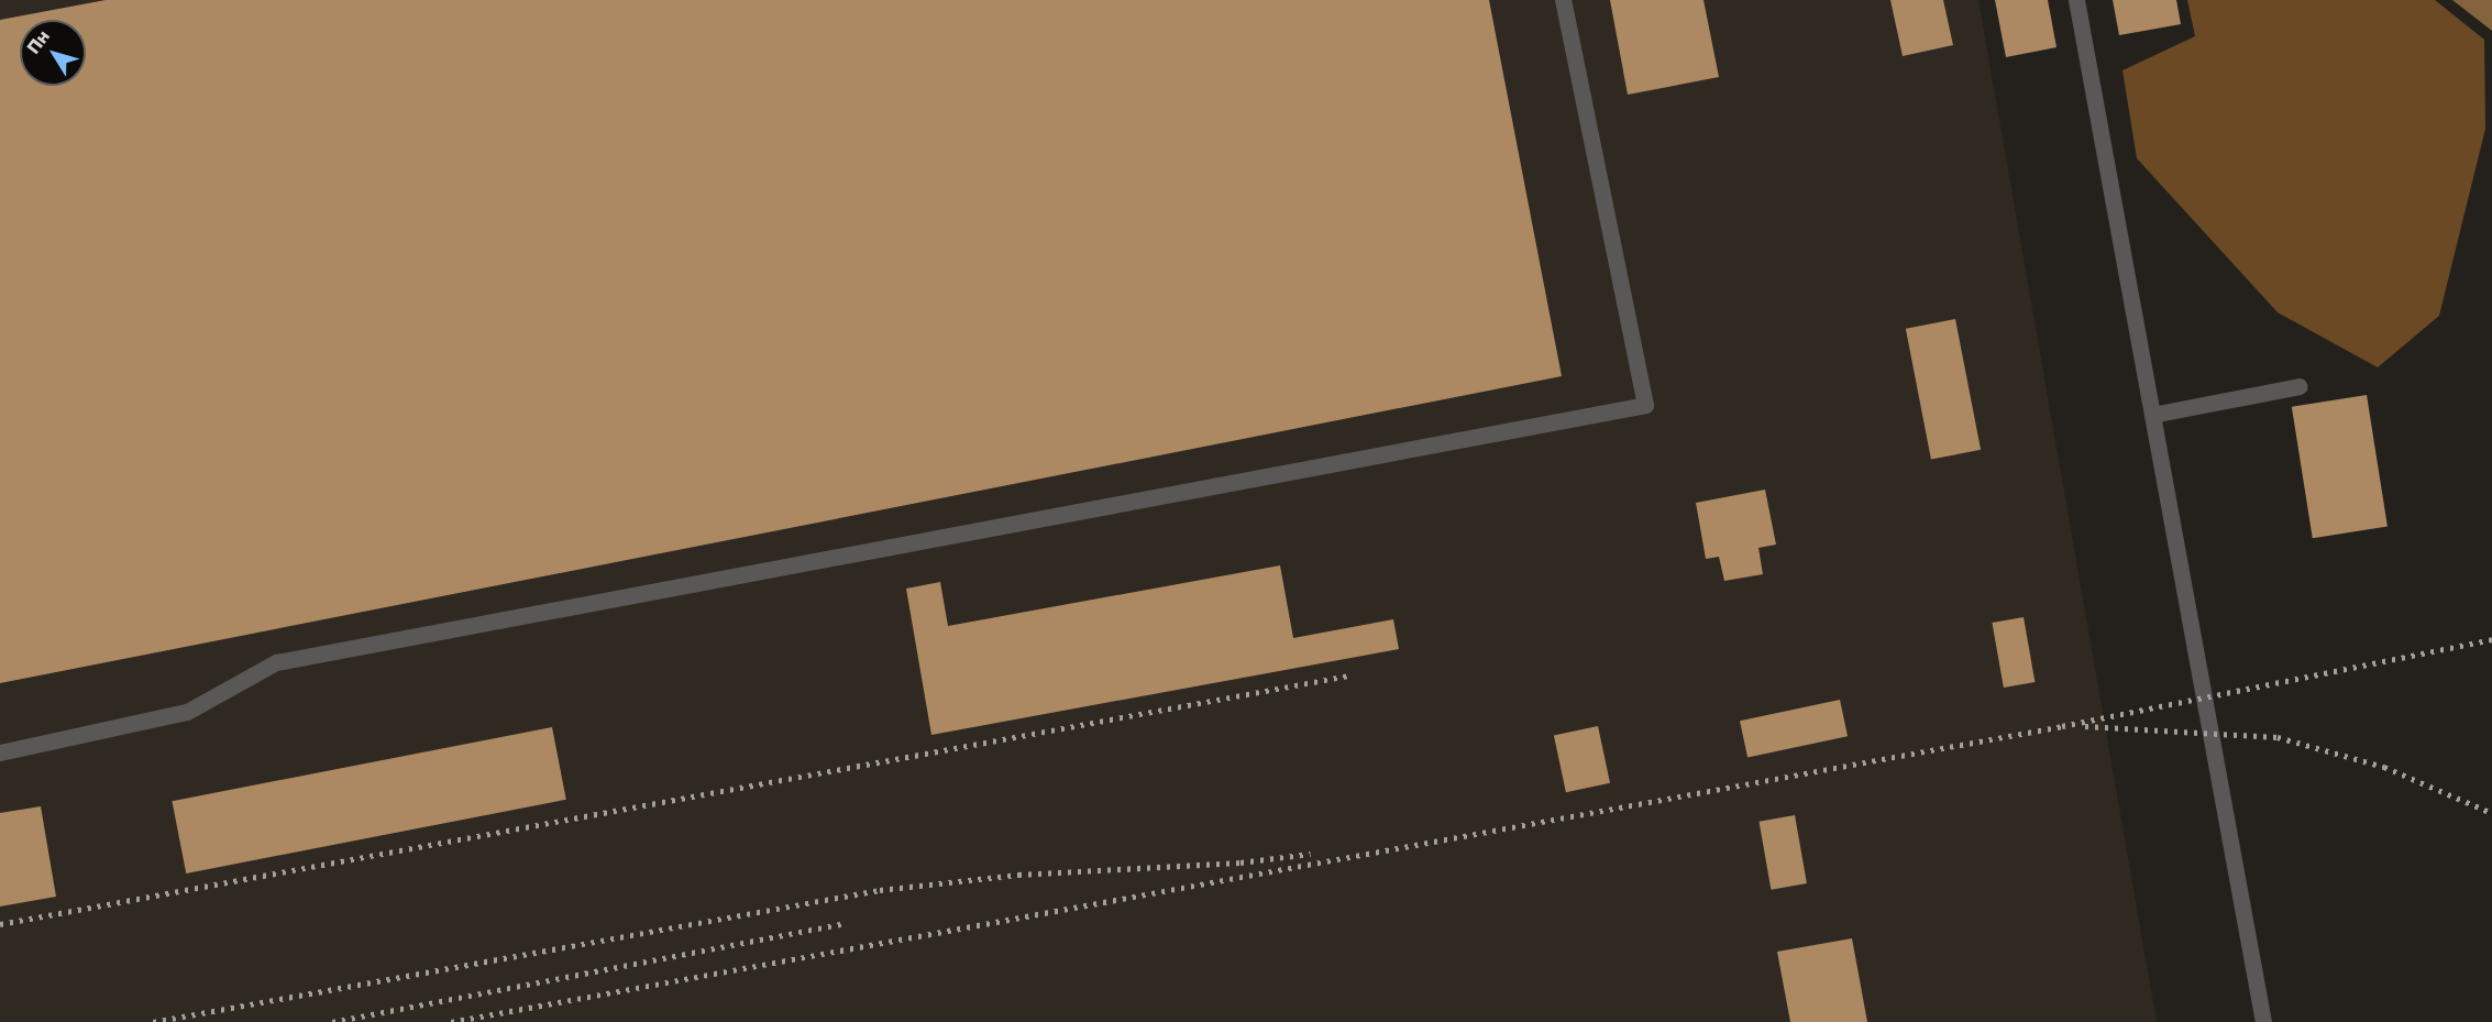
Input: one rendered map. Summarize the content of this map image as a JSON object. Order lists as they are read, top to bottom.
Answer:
{
  "north": "top left"
}
